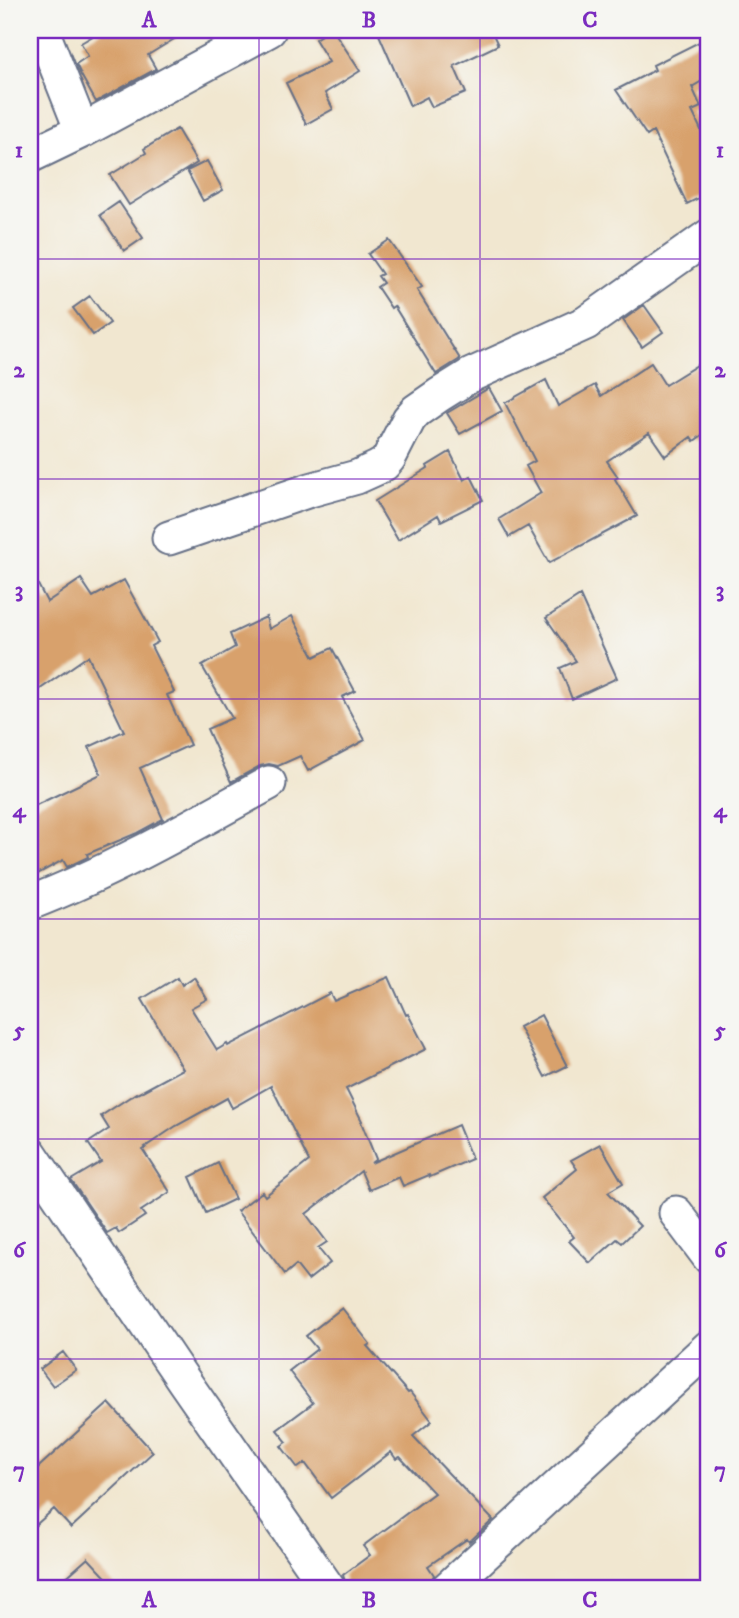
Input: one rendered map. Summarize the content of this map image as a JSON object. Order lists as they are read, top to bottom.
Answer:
{
  "grid": {
    "columns": ["A", "B", "C"],
    "rows": [
      "1",
      "2",
      "3",
      "4",
      "5",
      "6",
      "7"
    ]
  }
}
